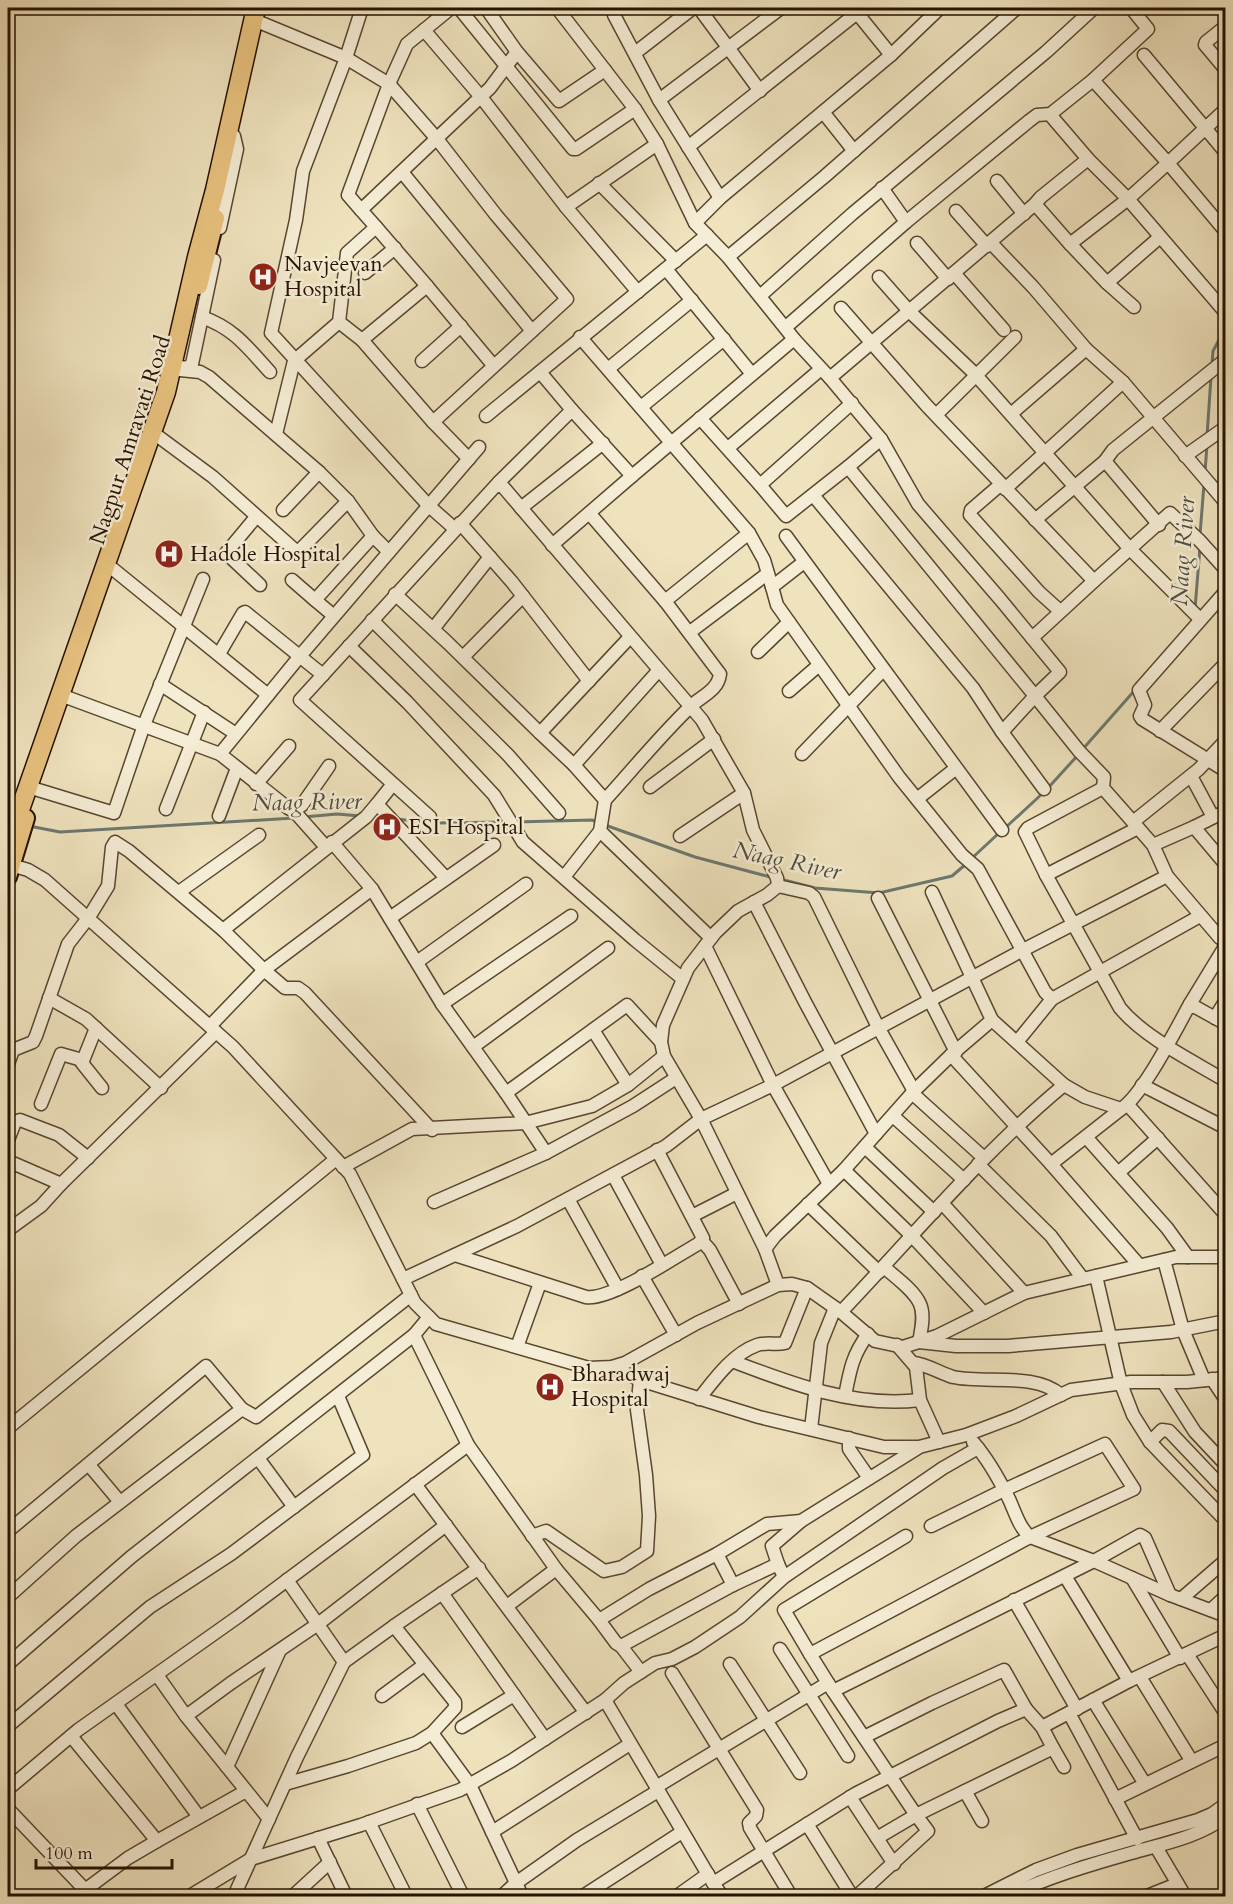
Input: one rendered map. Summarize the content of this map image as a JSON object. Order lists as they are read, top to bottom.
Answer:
{
  "streets": {
    "main road": ["Nagpur Amravati Road"]
  },
  "water": ["Naag River"],
  "places": {
    "hospital": [
      "Navjeevan Hospital",
      "Hadole Hospital",
      "ESI Hospital",
      "Bharadwaj Hospital"
    ]
  },
  "scale_bar": "100 m"
}
